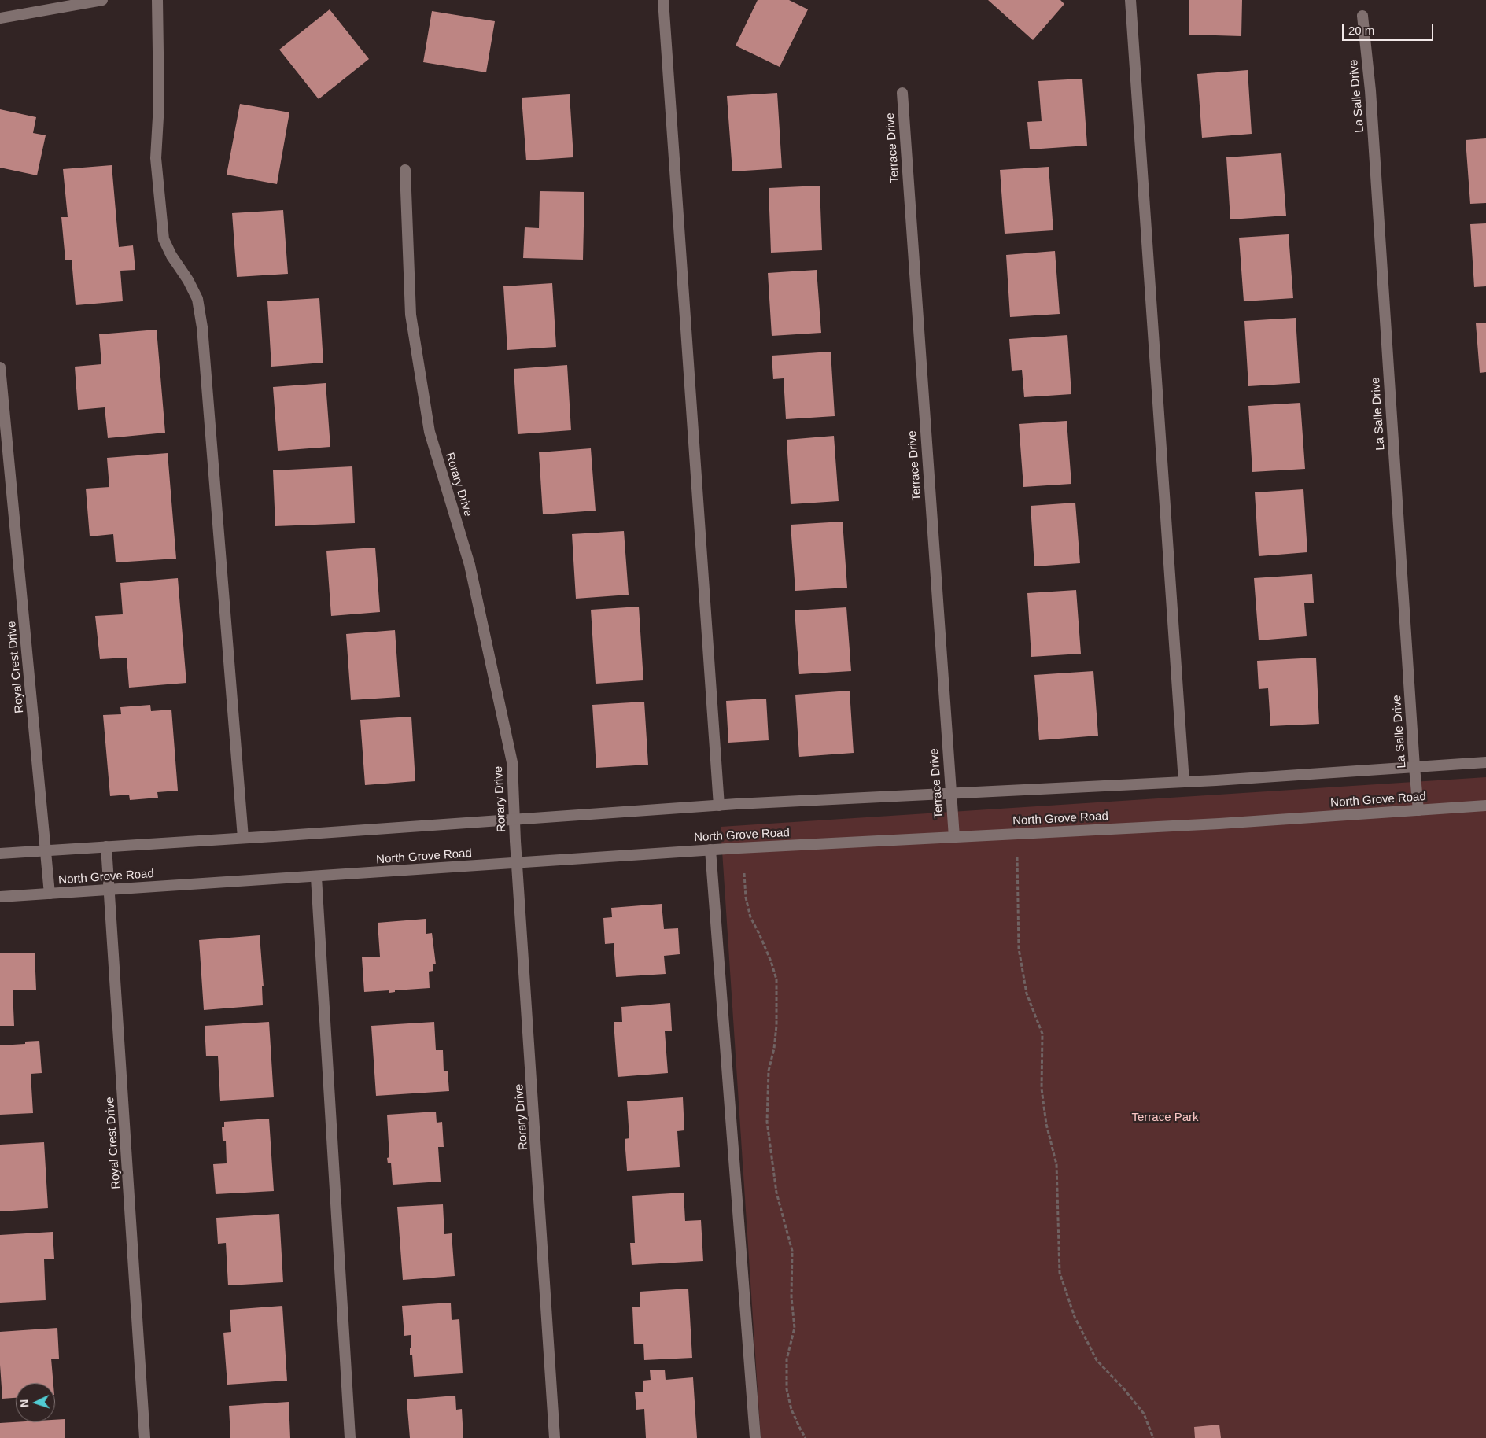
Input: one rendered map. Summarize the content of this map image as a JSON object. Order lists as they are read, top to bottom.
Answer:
{
  "streets": {
    "street": [
      "La Salle Drive",
      "Terrace Drive",
      "Rorary Drive",
      "Royal Crest Drive",
      "North Grove Road"
    ]
  },
  "crossings": [
    ["La Salle Drive", "North Grove Road"],
    ["Terrace Drive", "North Grove Road"],
    ["Rorary Drive", "North Grove Road"],
    ["Royal Crest Drive", "North Grove Road"]
  ],
  "parks": ["Terrace Park"],
  "scale_bar": "20 m",
  "north": "left"
}
